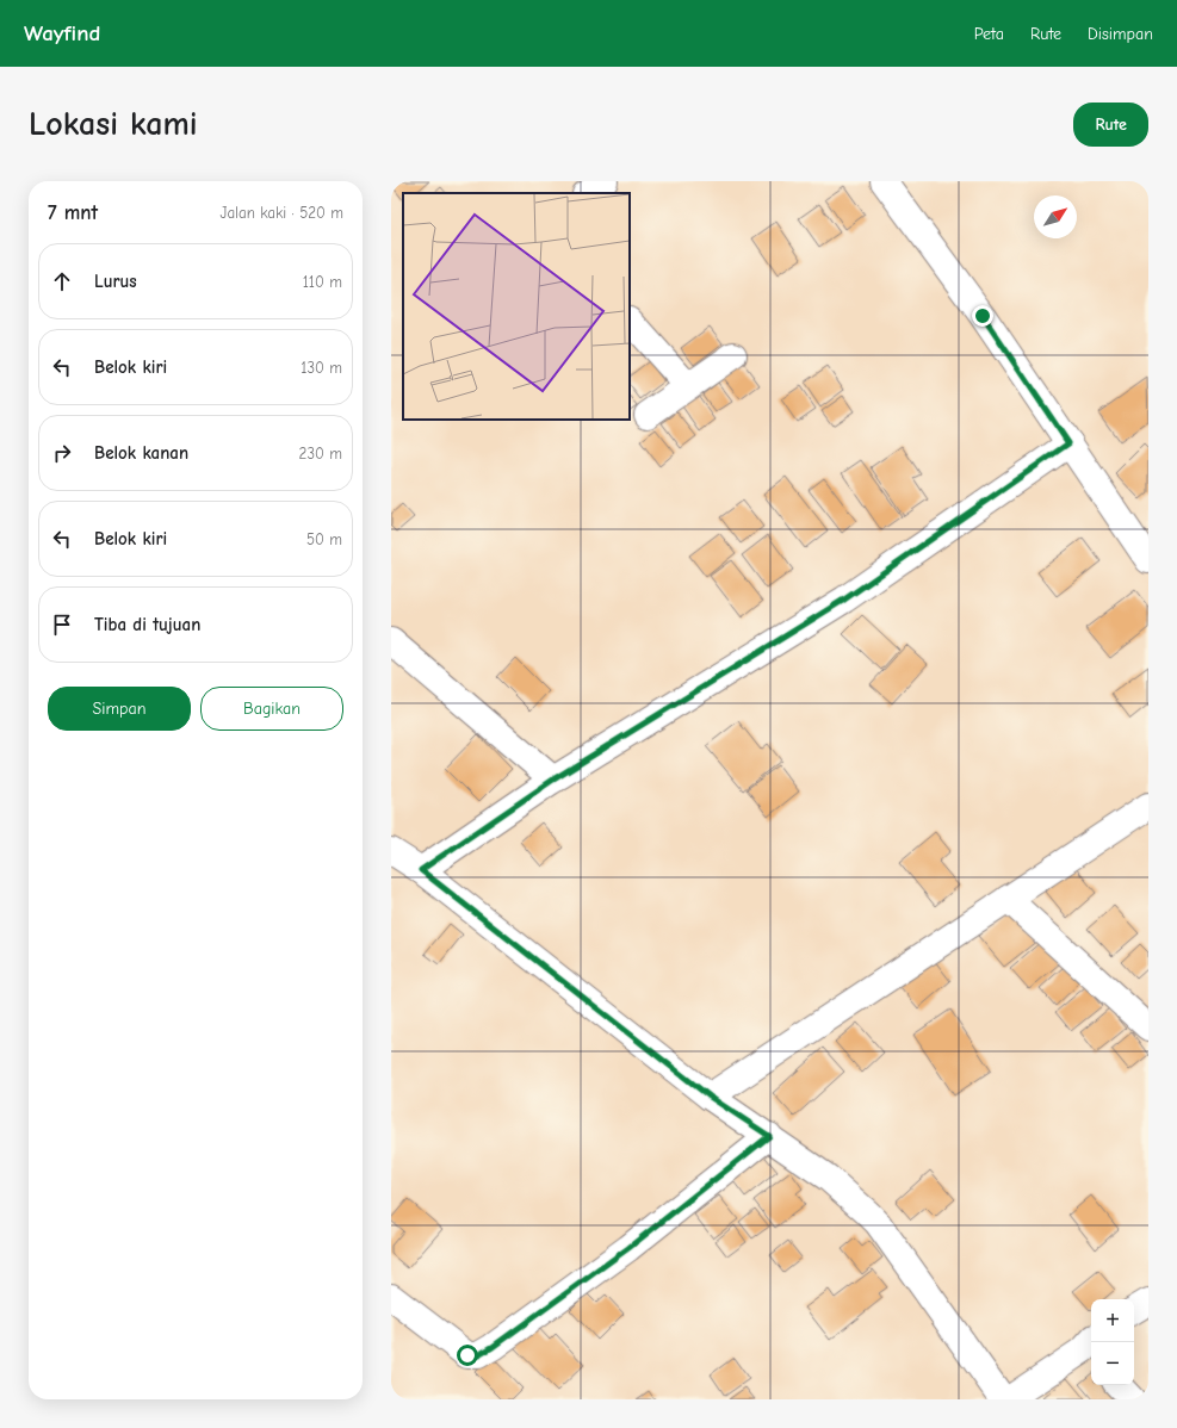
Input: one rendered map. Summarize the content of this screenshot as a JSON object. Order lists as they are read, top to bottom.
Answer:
{
  "north": "top right",
  "page": {
    "header": "Wayfind",
    "nav": ["Peta", "Rute", "Disimpan"],
    "buttons": [
      "Rute",
      ["Simpan", "Bagikan"]
    ],
    "title": "Lokasi kami",
    "heading": ["7 mnt", "Jalan kaki · 520 m"],
    "list": [
      ["Lurus", "110 m"],
      ["Belok kiri", "130 m"],
      ["Belok kanan", "230 m"],
      ["Belok kiri", "50 m"],
      "Tiba di tujuan"
    ],
    "map_buttons": ["+", "−"]
  }
}
